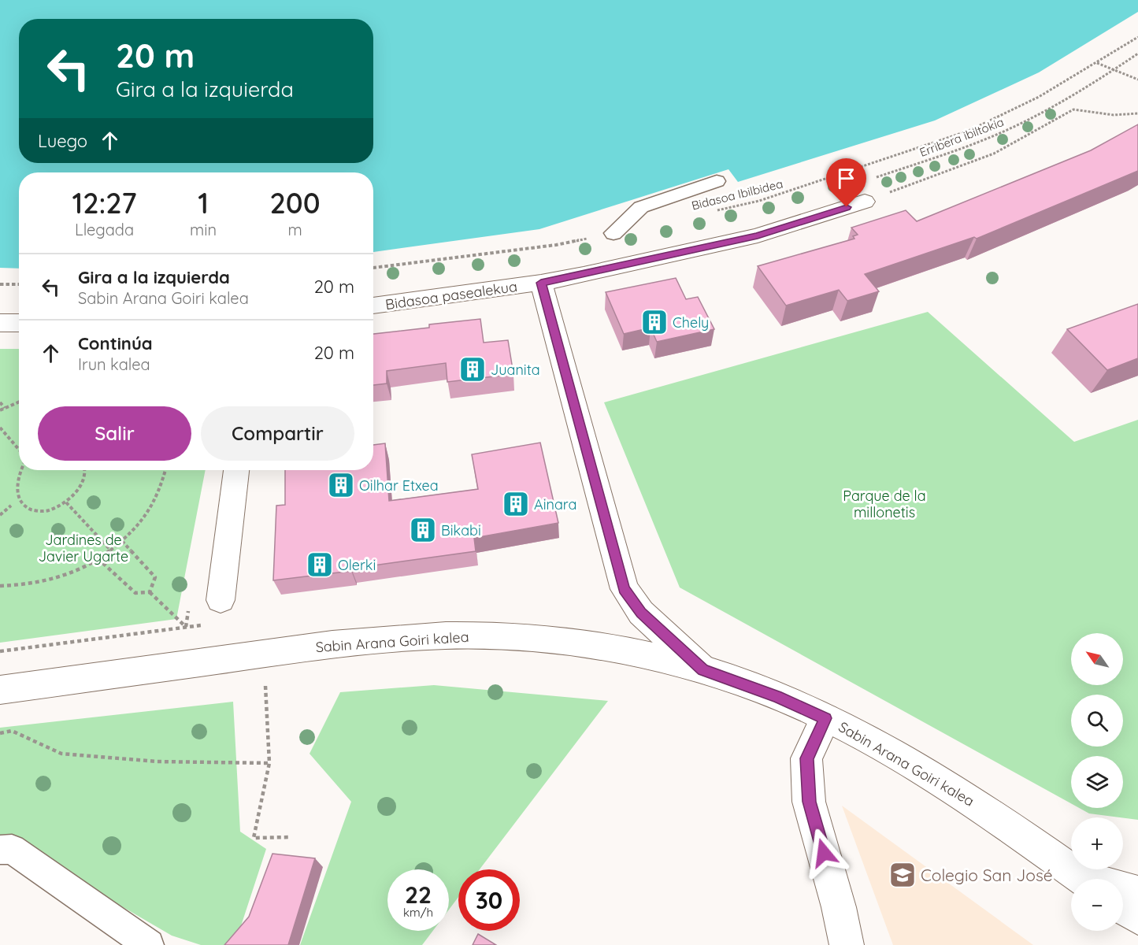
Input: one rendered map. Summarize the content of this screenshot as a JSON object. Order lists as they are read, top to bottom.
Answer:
{
  "streets": {
    "street": ["Bidasoa pasealekua", "Sabin Arana Goiri kalea"],
    "path": ["Erribera ibiltokia", "Bidasoa Ibilbidea"]
  },
  "parks": ["Parque de la millonetis", "Jardines de Javier Ugarte"],
  "places": {
    "building": [
      "Chely",
      "Juanita",
      "Oilhar Etxea",
      "Ainara",
      "Bikabi",
      "Olerki"
    ],
    "school or university": ["Colegio San José"]
  },
  "north": "top left",
  "page": {
    "turn": ["20 m", "Gira a la izquierda"],
    "then": "Luego",
    "eta": [
      "12:27",
      "Llegada",
      "1",
      "min",
      "200",
      "m"
    ],
    "list": [
      {
        "name": "Gira a la izquierda",
        "note": "Sabin Arana Goiri kalea",
        "value": "20 m"
      },
      {
        "name": "Continúa",
        "note": "Irun kalea",
        "value": "20 m"
      }
    ],
    "buttons": ["Salir", "Compartir"],
    "map_buttons": ["+", "−"],
    "speed": "22 km/h",
    "limit": "30"
  }
}
